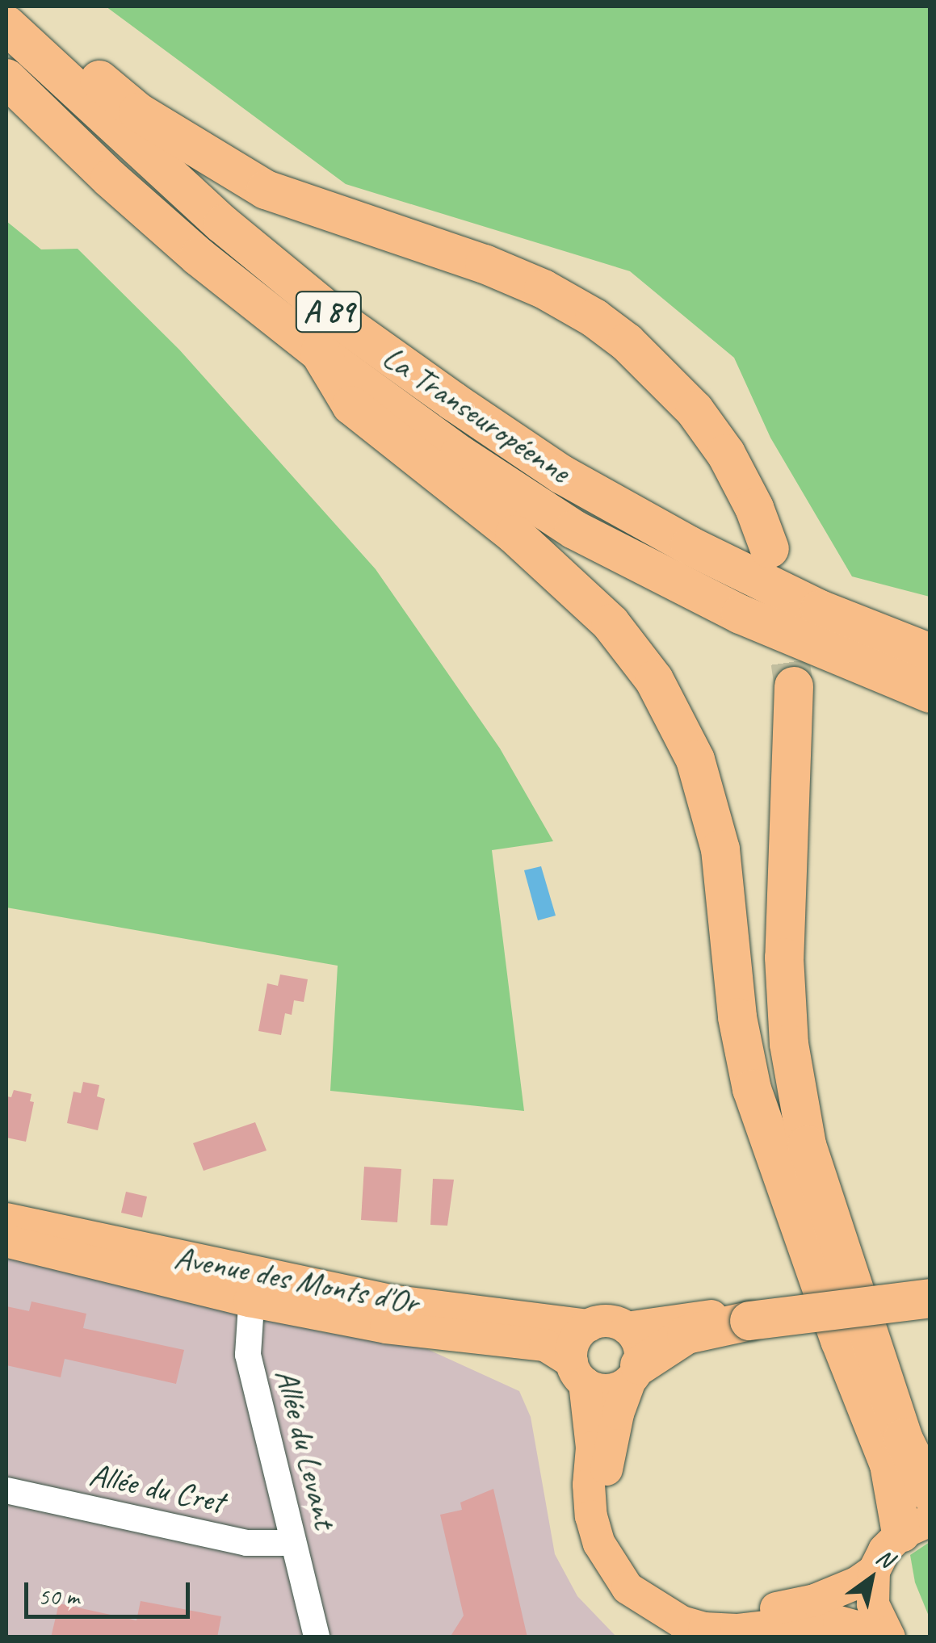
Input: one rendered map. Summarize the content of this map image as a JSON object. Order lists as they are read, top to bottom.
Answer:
{
  "streets": {
    "highway": ["A 89", "La Transeuropéenne"],
    "main road": ["Avenue des Monts d'Or"],
    "street": ["Allée du Levant", "Allée du Cret"]
  },
  "crossings": [
    ["Avenue des Monts d'Or", "Allée du Levant"],
    ["Allée du Levant", "Allée du Cret"]
  ],
  "scale_bar": "50 m",
  "north": "top right"
}
